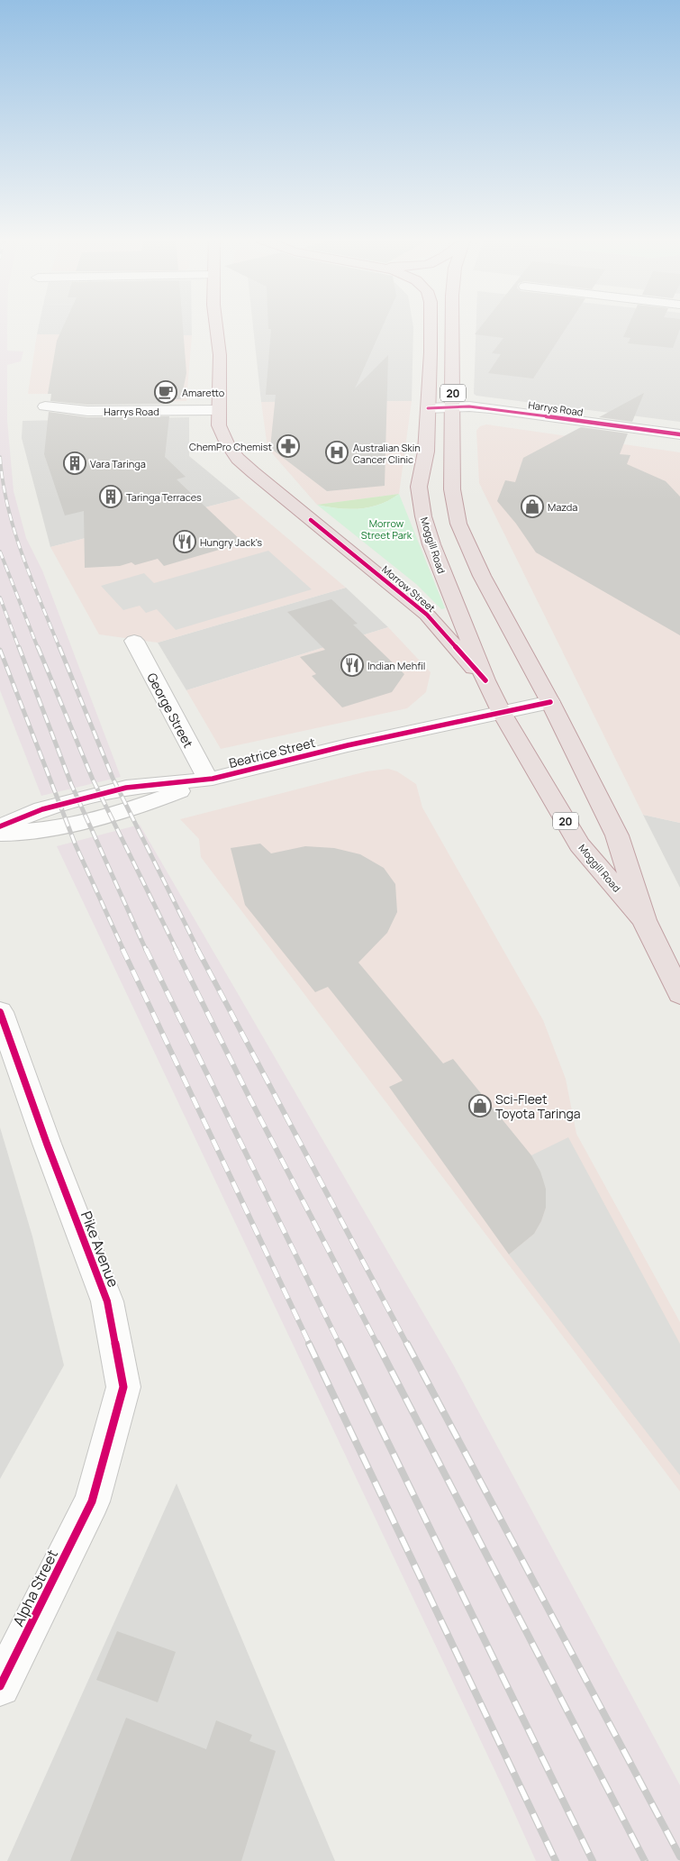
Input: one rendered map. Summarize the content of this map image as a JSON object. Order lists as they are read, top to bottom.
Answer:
{
  "streets": {
    "highway": ["20", "Moggill Road", "Morrow Street"],
    "street": [
      "Harrys Road",
      "George Street",
      "Beatrice Street",
      "Pike Avenue",
      "Alpha Street"
    ]
  },
  "crossings": [
    ["Harrys Road", "Moggill Road"],
    ["Harrys Road", "Morrow Street"],
    ["Moggill Road", "Morrow Street"],
    ["Moggill Road", "Beatrice Street"],
    ["George Street", "Beatrice Street"],
    ["Pike Avenue", "Alpha Street"]
  ],
  "parks": ["Morrow Street Park"],
  "places": {
    "cafe": ["Amaretto"],
    "pharmacy": ["ChemPro Chemist"],
    "hospital": ["Australian Skin Cancer Clinic"],
    "building": ["Vara Taringa", "Taringa Terraces"],
    "shop": ["Mazda", "Sci-Fleet Toyota Taringa"],
    "restaurant": ["Hungry Jack's", "Indian Mehfil"]
  }
}
